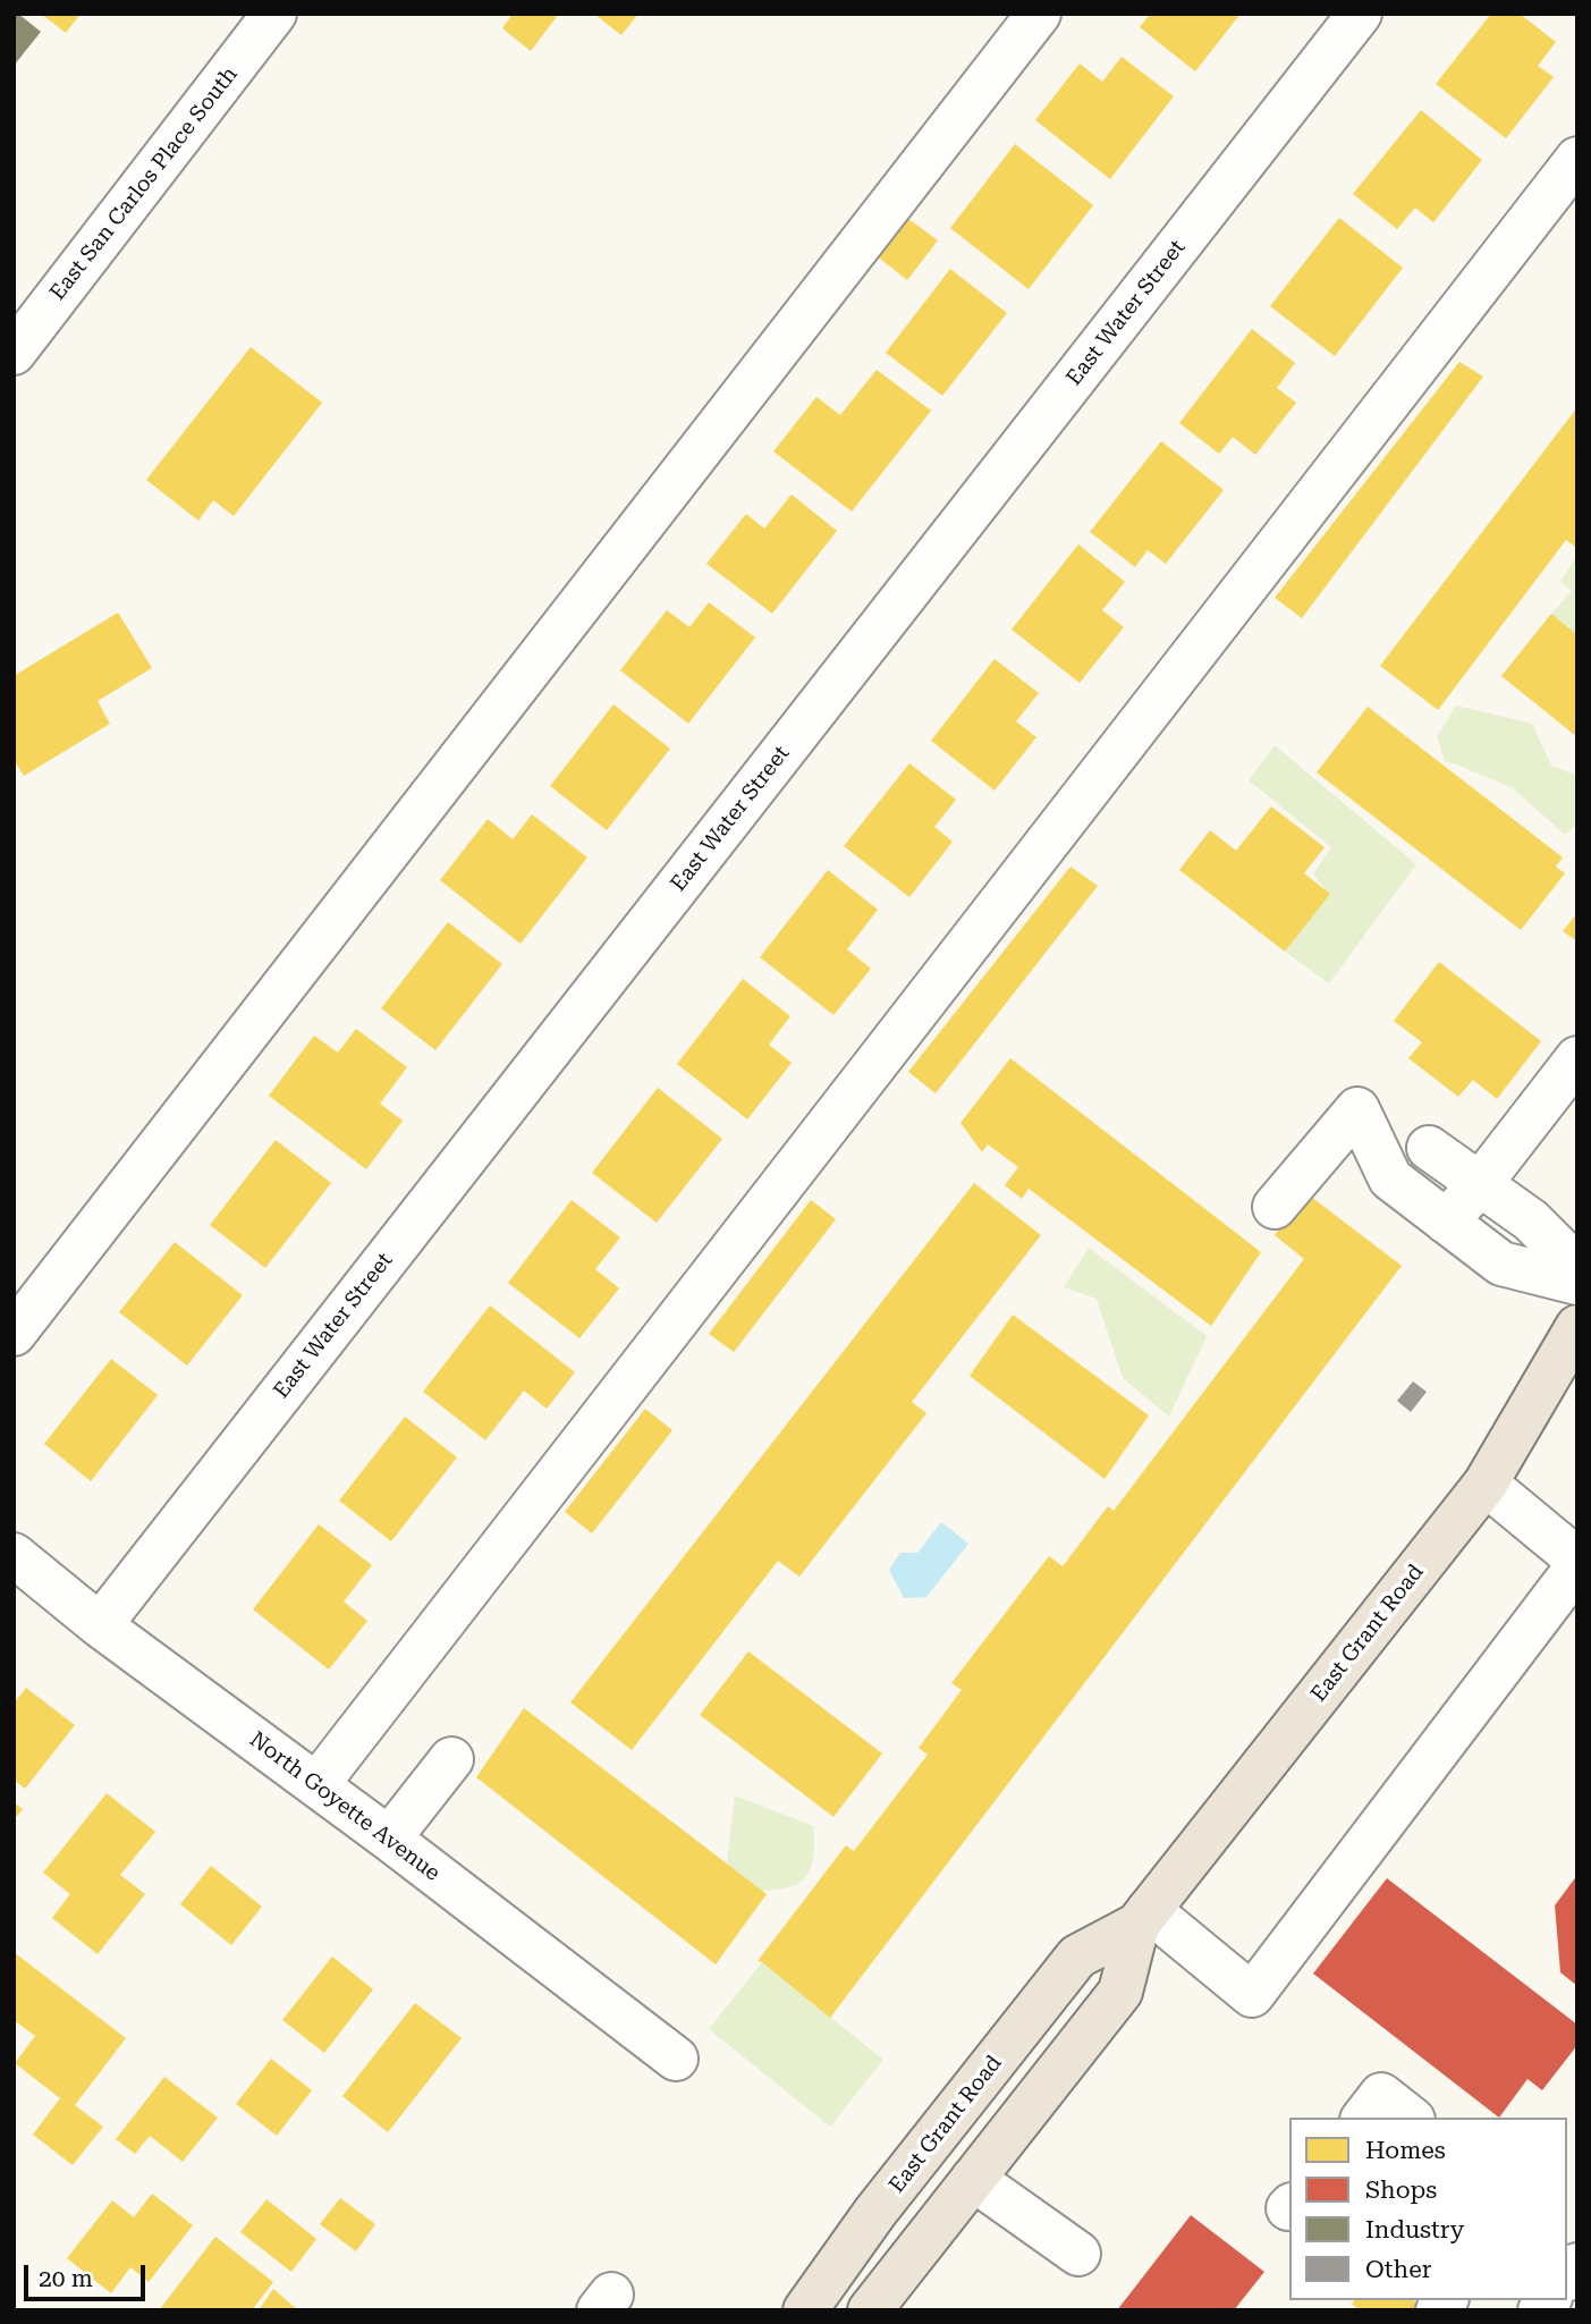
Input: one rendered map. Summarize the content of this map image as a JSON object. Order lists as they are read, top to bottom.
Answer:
{
  "streets": {
    "main road": ["East Grant Road"],
    "street": ["East San Carlos Place South", "East Water Street", "North Goyette Avenue"]
  },
  "crossings": [
    ["East Water Street", "North Goyette Avenue"]
  ],
  "legend": [
    "Homes",
    "Shops",
    "Industry",
    "Other"
  ],
  "scale_bar": "20 m"
}
